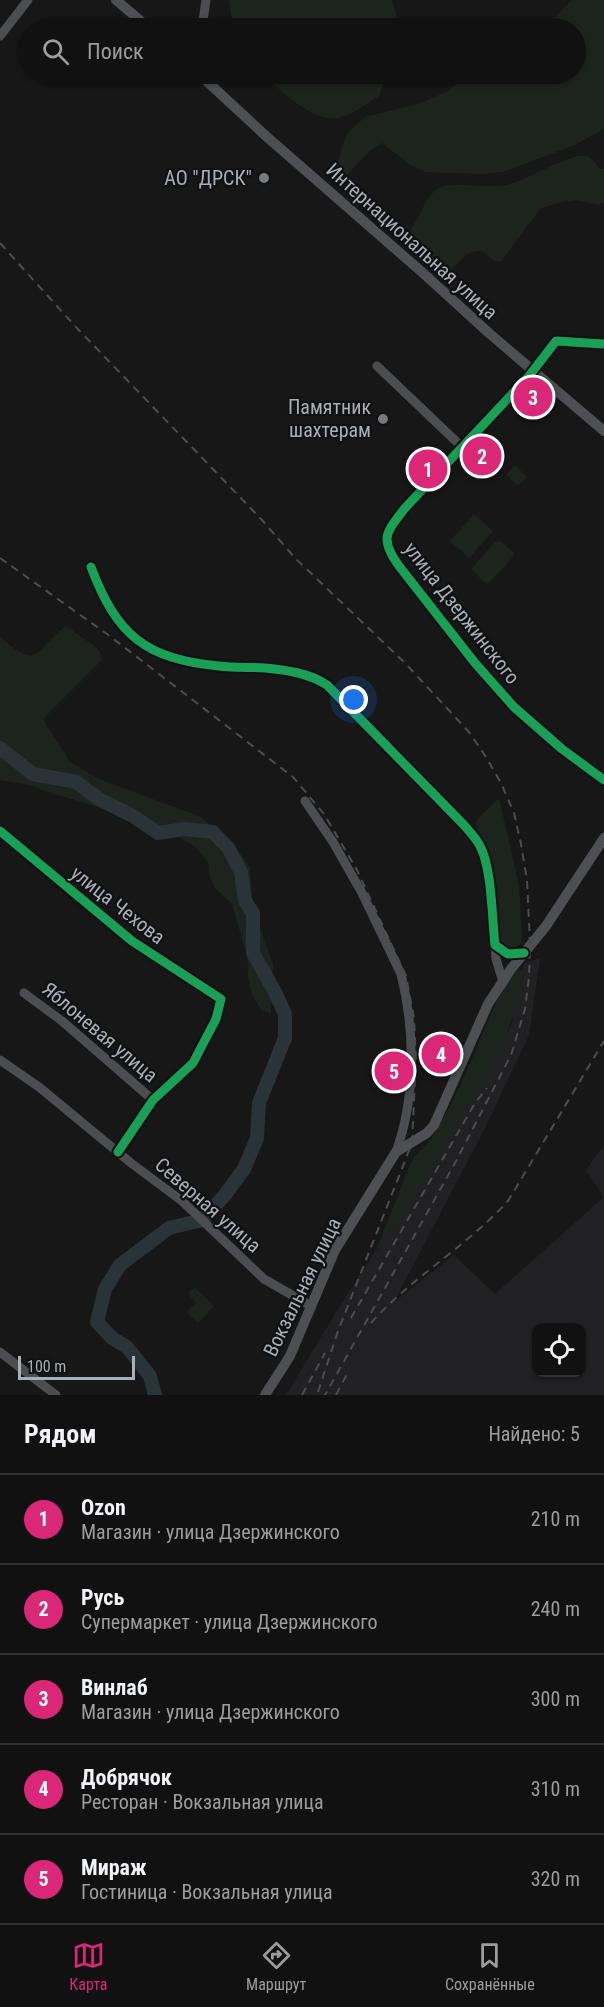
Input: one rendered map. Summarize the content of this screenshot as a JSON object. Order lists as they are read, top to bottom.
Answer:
{
  "streets": {
    "main road": ["Интернациональная улица", "Вокзальная улица"],
    "street": [
      "улица Дзержинского",
      "улица Чехова",
      "Яблоневая улица",
      "Северная улица"
    ]
  },
  "crossings": [
    ["Интернациональная улица", "улица Дзержинского"],
    ["улица Чехова", "Яблоневая улица"],
    ["Северная улица", "Вокзальная улица"]
  ],
  "places": ["АО \"ДРСК\"", "Памятник шахтерам"],
  "scale_bar": "100 m",
  "page": {
    "search": "Поиск",
    "pins": [
      "3",
      "2",
      "1",
      "4",
      "5"
    ],
    "scale": "100 m",
    "heading": ["Рядом", "Найдено: 5"],
    "list": [
      {
        "mark": "1",
        "name": "Ozon",
        "note": "Магазин · улица Дзержинского",
        "value": "210 m"
      },
      {
        "mark": "2",
        "name": "Русь",
        "note": "Супермаркет · улица Дзержинского",
        "value": "240 m"
      },
      {
        "mark": "3",
        "name": "Винлаб",
        "note": "Магазин · улица Дзержинского",
        "value": "300 m"
      },
      {
        "mark": "4",
        "name": "Добрячок",
        "note": "Ресторан · Вокзальная улица",
        "value": "310 m"
      },
      {
        "mark": "5",
        "name": "Мираж",
        "note": "Гостиница · Вокзальная улица",
        "value": "320 m"
      }
    ],
    "nav": ["Карта", "Маршрут", "Сохранённые"]
  }
}
